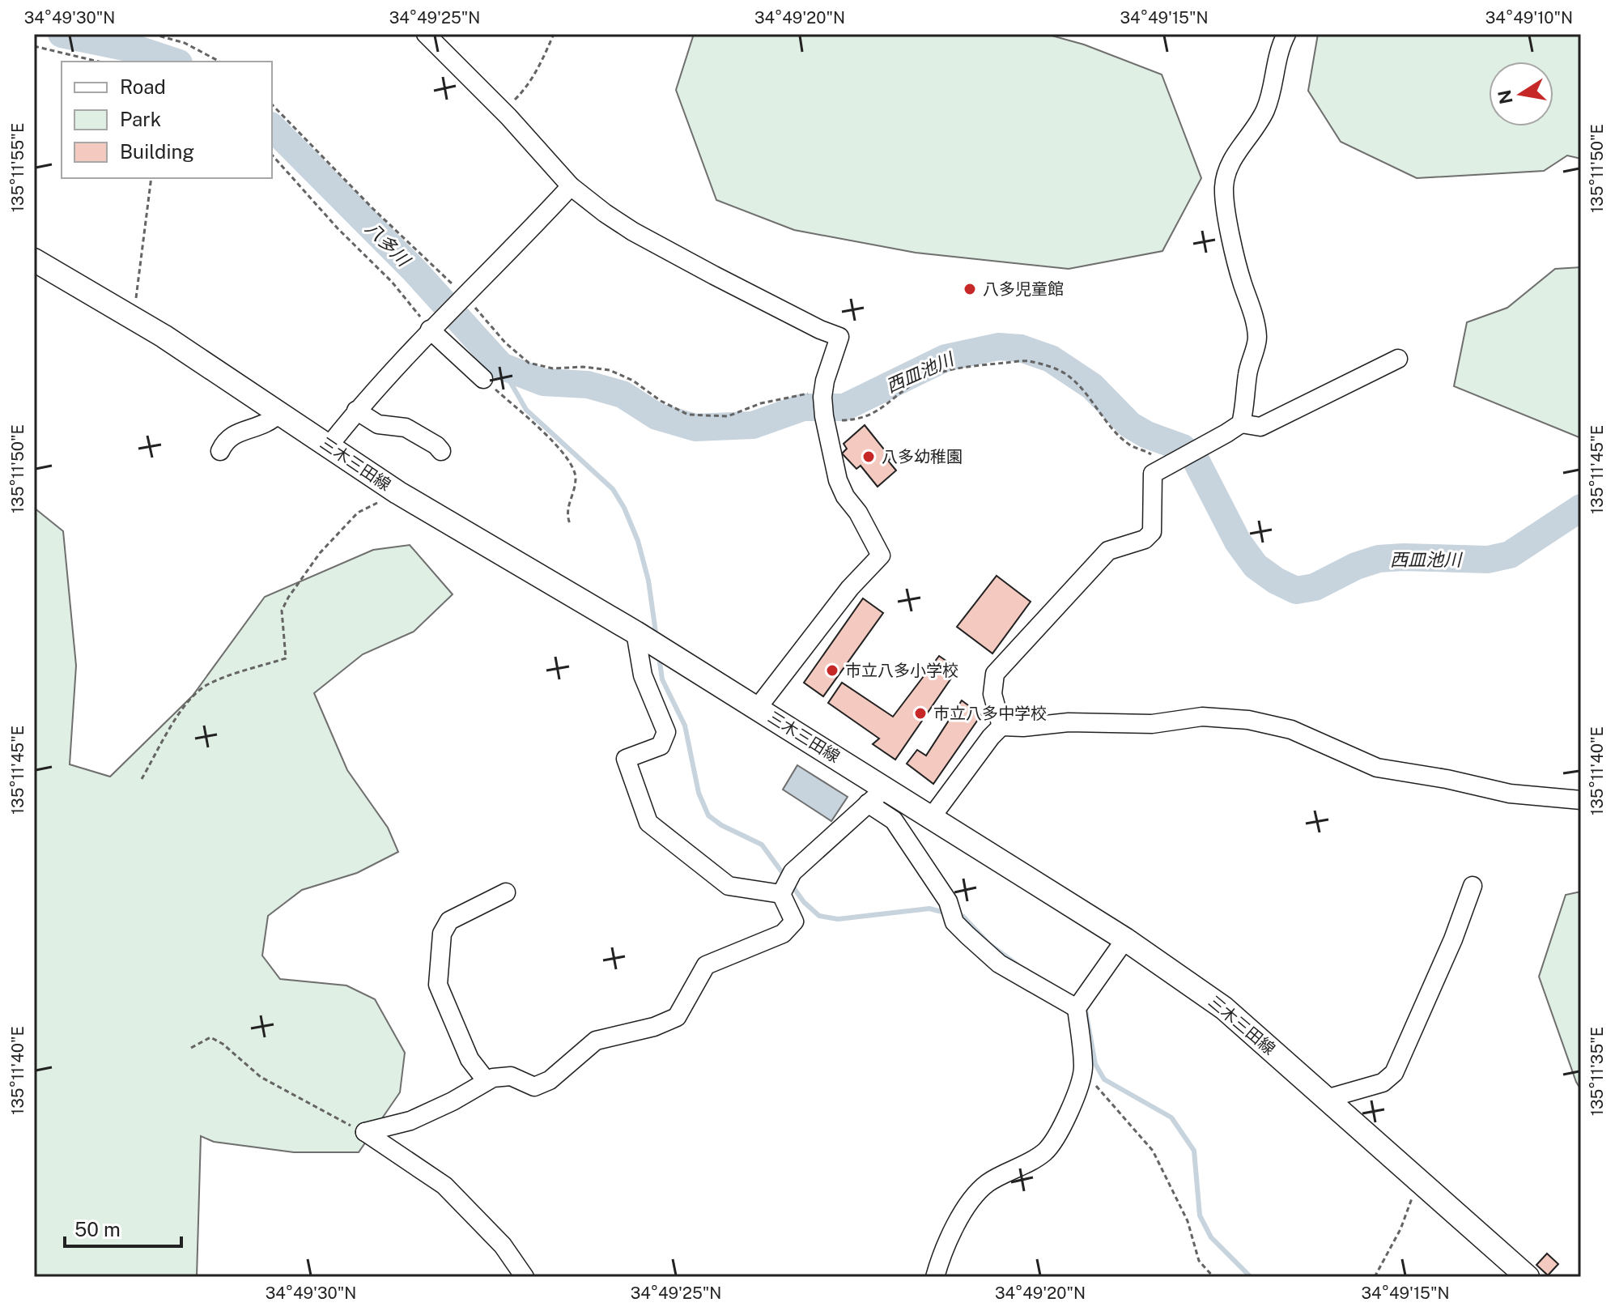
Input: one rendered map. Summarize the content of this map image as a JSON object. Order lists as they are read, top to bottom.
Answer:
{
  "streets": {
    "main road": ["三木三田線"]
  },
  "water": ["八多川", "西皿池川"],
  "places": [
    "八多児童館",
    "八多幼稚園",
    "市立八多小学校",
    "市立八多中学校"
  ],
  "legend": ["Road", "Park", "Building"],
  "scale_bar": "50 m",
  "north": "left",
  "coordinates": [
    "34°49'30\"N",
    "34°49'25\"N",
    "34°49'20\"N",
    "34°49'15\"N",
    "34°49'10\"N",
    "135°11'55\"E",
    "135°11'50\"E",
    "135°11'45\"E",
    "135°11'40\"E",
    "135°11'35\"E"
  ]
}
